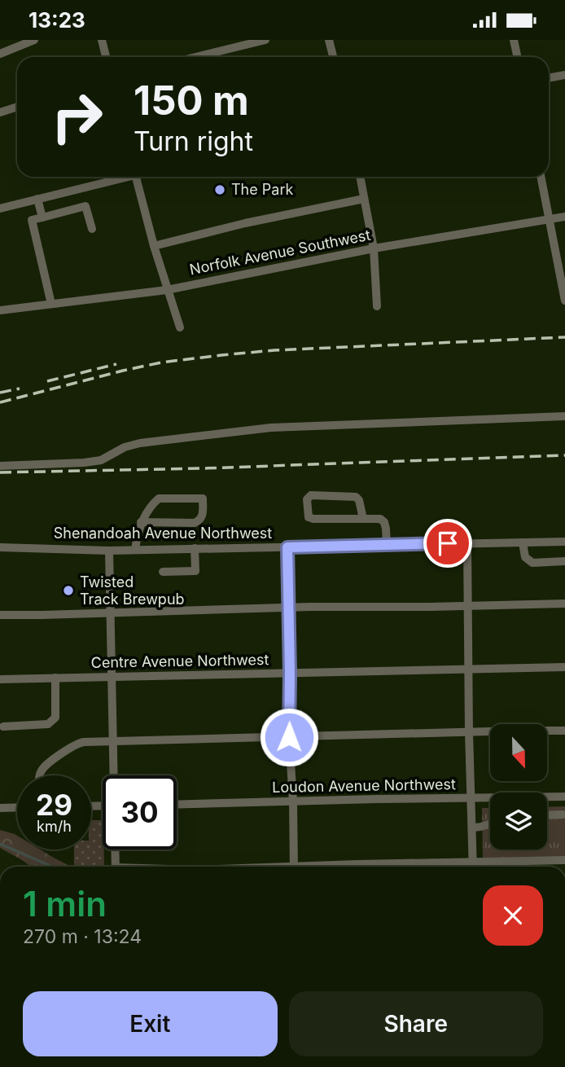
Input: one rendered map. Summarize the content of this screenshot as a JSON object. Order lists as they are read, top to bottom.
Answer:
{
  "streets": {
    "street": [
      "Norfolk Avenue Southwest",
      "Shenandoah Avenue Northwest",
      "Centre Avenue Northwest",
      "Loudon Avenue Northwest"
    ]
  },
  "places": ["The Park", "Twisted Track Brewpub"],
  "north": "bottom",
  "page": {
    "status": "13:23",
    "turn": ["150 m", "Turn right"],
    "speed": "29 km/h",
    "limit": "30",
    "heading": ["1 min", "270 m · 13:24"],
    "buttons": ["Exit", "Share"]
  }
}
